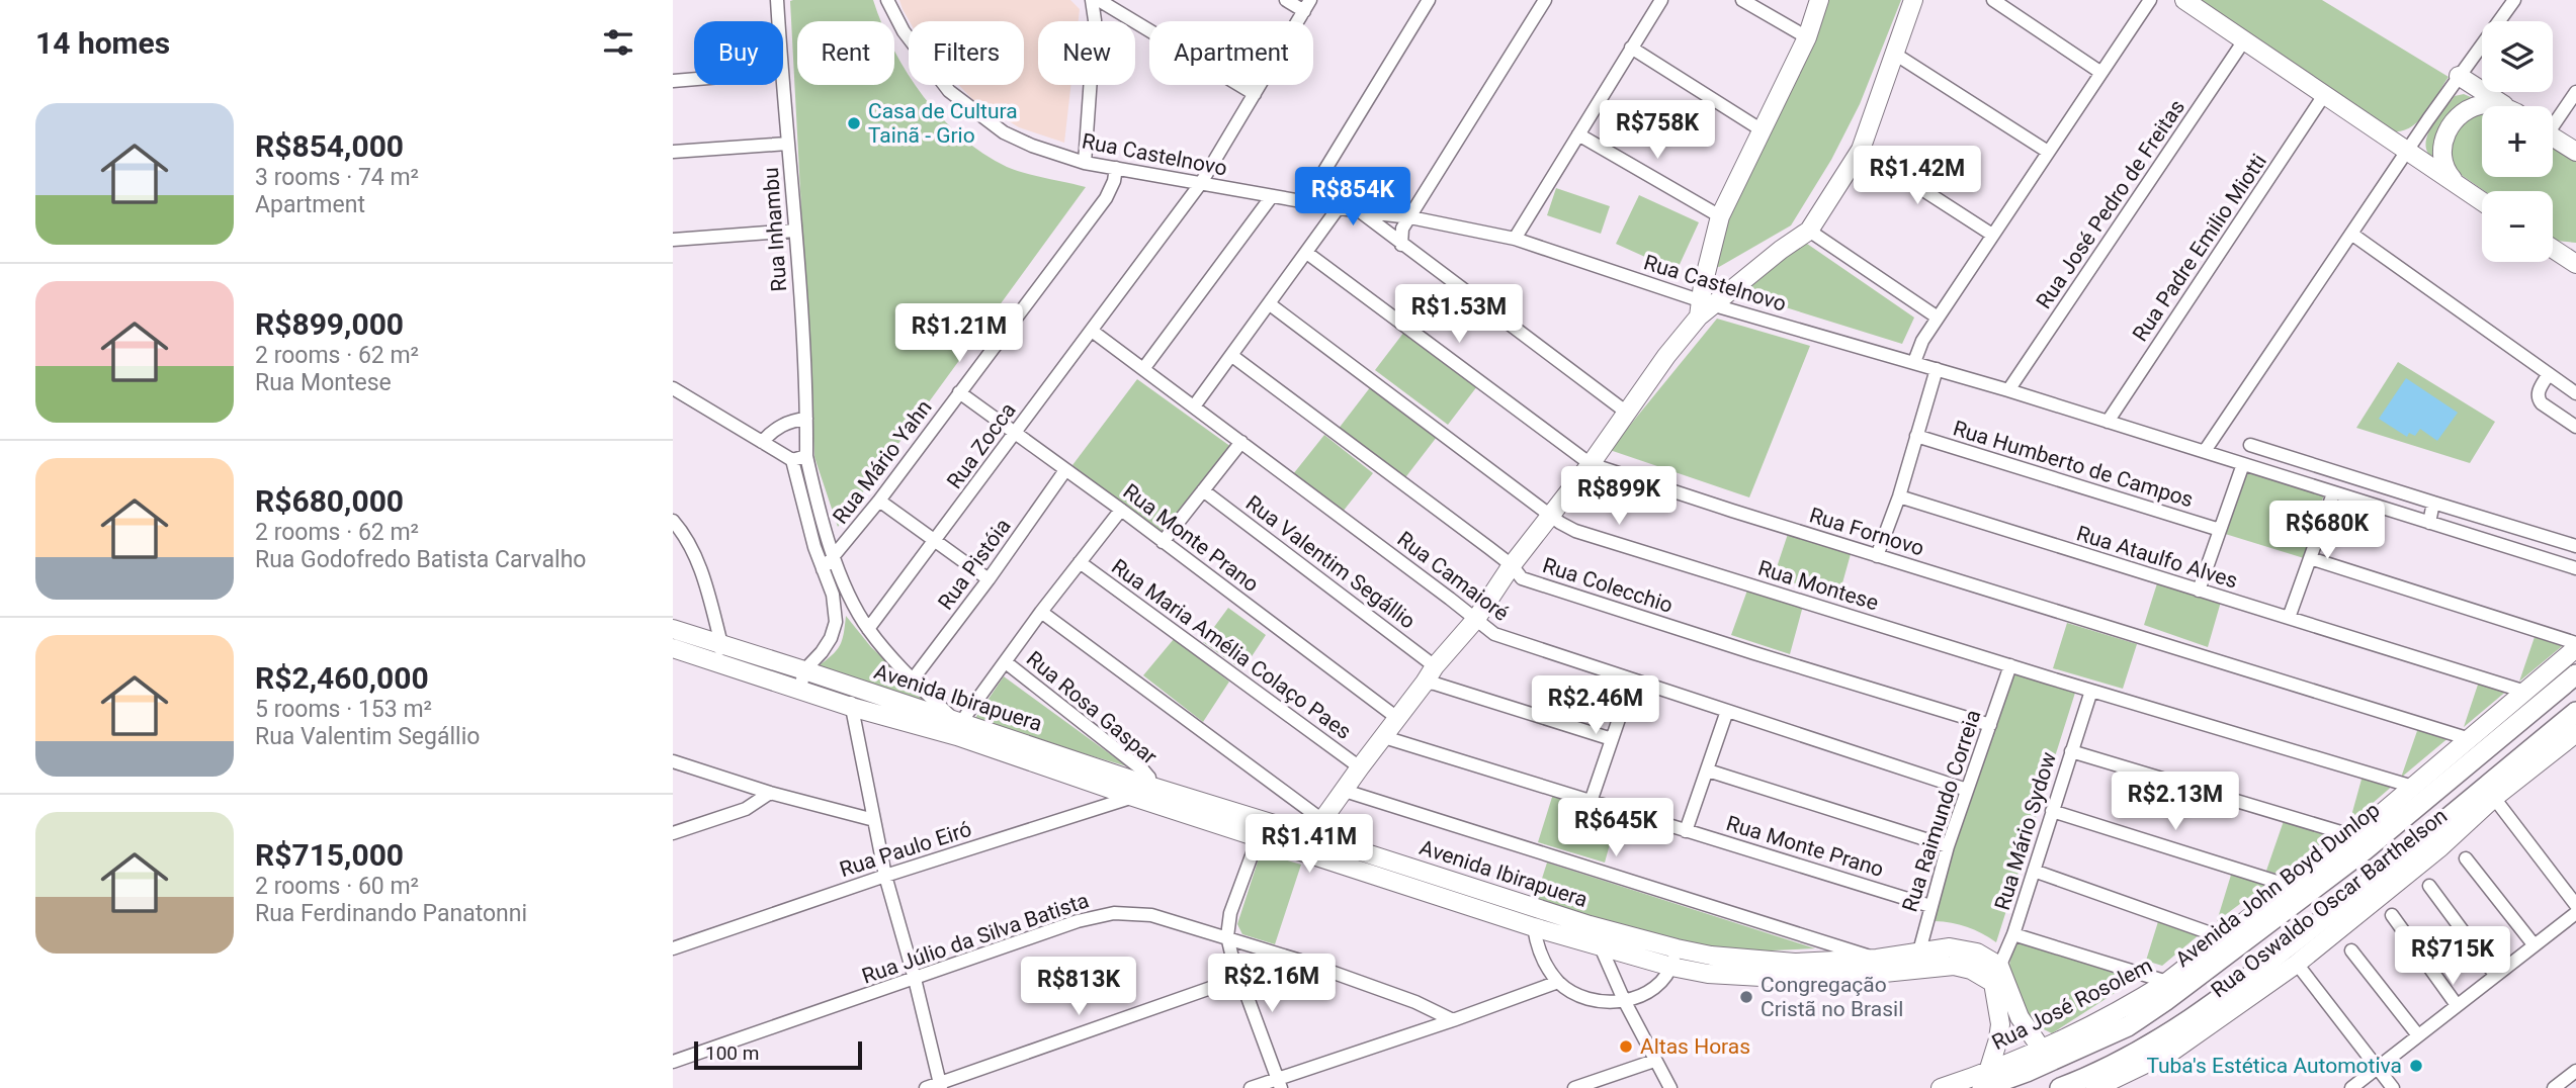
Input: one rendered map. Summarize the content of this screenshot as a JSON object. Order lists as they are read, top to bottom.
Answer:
{
  "streets": {
    "main road": ["Avenida John Boyd Dunlop"],
    "street": [
      "Rua Castelnovo",
      "Rua José Pedro de Freitas",
      "Rua Inhambu",
      "Rua Padre Emilio Miotti",
      "Rua Zocca",
      "Rua Mário Yahn",
      "Rua Humberto de Campos",
      "Rua Fornovo",
      "Rua Monte Prano",
      "Rua Ataulfo Alves",
      "Rua Valentim Segállio",
      "Rua Pistóia",
      "Rua Camaioré",
      "Rua Colecchio",
      "Rua Montese",
      "Rua Maria Amélia Colaço Paes",
      "Avenida Ibirapuera",
      "Rua Rosa Gaspar",
      "Rua Raimundo Correia",
      "Rua Mário Sydow",
      "Rua Paulo Eiró",
      "Rua Oswaldo Oscar Barthelson",
      "Rua Júlio da Silva Batista",
      "Rua José Rosolem"
    ]
  },
  "crossings": [
    ["Rua Castelnovo", "Rua José Pedro de Freitas"],
    ["Rua Castelnovo", "Rua Padre Emilio Miotti"],
    ["Rua Castelnovo", "Rua Zocca"],
    ["Rua Castelnovo", "Rua Mário Yahn"],
    ["Rua Inhambu", "Rua Zocca"],
    ["Rua Inhambu", "Rua Mário Yahn"],
    ["Rua Inhambu", "Rua Pistóia"],
    ["Rua Inhambu", "Avenida Ibirapuera"],
    ["Rua Zocca", "Rua Monte Prano"],
    ["Rua Zocca", "Rua Camaioré"],
    ["Rua Mário Yahn", "Rua Monte Prano"],
    ["Rua Fornovo", "Rua José Rosolem"],
    ["Rua Monte Prano", "Rua Pistóia"],
    ["Rua Monte Prano", "Rua Raimundo Correia"],
    ["Rua Ataulfo Alves", "Rua José Rosolem"],
    ["Rua Camaioré", "Rua Raimundo Correia"],
    ["Rua Colecchio", "Rua Raimundo Correia"],
    ["Rua Montese", "Rua Raimundo Correia"],
    ["Rua Montese", "Rua Mário Sydow"],
    ["Rua Montese", "Rua José Rosolem"],
    ["Avenida Ibirapuera", "Rua Rosa Gaspar"],
    ["Avenida Ibirapuera", "Rua Raimundo Correia"],
    ["Avenida Ibirapuera", "Rua Mário Sydow"],
    ["Avenida Ibirapuera", "Rua Paulo Eiró"],
    ["Rua Rosa Gaspar", "Rua Paulo Eiró"],
    ["Avenida John Boyd Dunlop", "Rua José Rosolem"]
  ],
  "places": [
    "Casa de Cultura Tainã - Grio",
    "Congregação Cristã no Brasil",
    "Altas Horas",
    "Tuba's Estética Automotiva"
  ],
  "scale_bar": "100 m",
  "page": {
    "heading": "14 homes",
    "map_buttons": ["+", "−"],
    "chip": [
      "Buy",
      "Rent",
      "Filters",
      "New",
      "Apartment"
    ],
    "list": [
      {
        "name": "R$854,000",
        "note": "3 rooms · 74 m² · Apartment"
      },
      {
        "name": "R$899,000",
        "note": "2 rooms · 62 m² · Rua Montese"
      },
      {
        "name": "R$680,000",
        "note": "2 rooms · 62 m² · Rua Godofredo Batista Carvalho"
      },
      {
        "name": "R$2,460,000",
        "note": "5 rooms · 153 m² · Rua Valentim Segállio"
      },
      {
        "name": "R$715,000",
        "note": "2 rooms · 60 m² · Rua Ferdinando Panatonni"
      }
    ],
    "price": [
      "R$758K",
      "R$1.42M",
      "R$854K",
      "R$1.53M",
      "R$1.21M",
      "R$899K",
      "R$680K",
      "R$2.46M",
      "R$2.13M",
      "R$645K",
      "R$1.41M",
      "R$715K",
      "R$2.16M",
      "R$813K"
    ],
    "scale": "100 m"
  }
}
